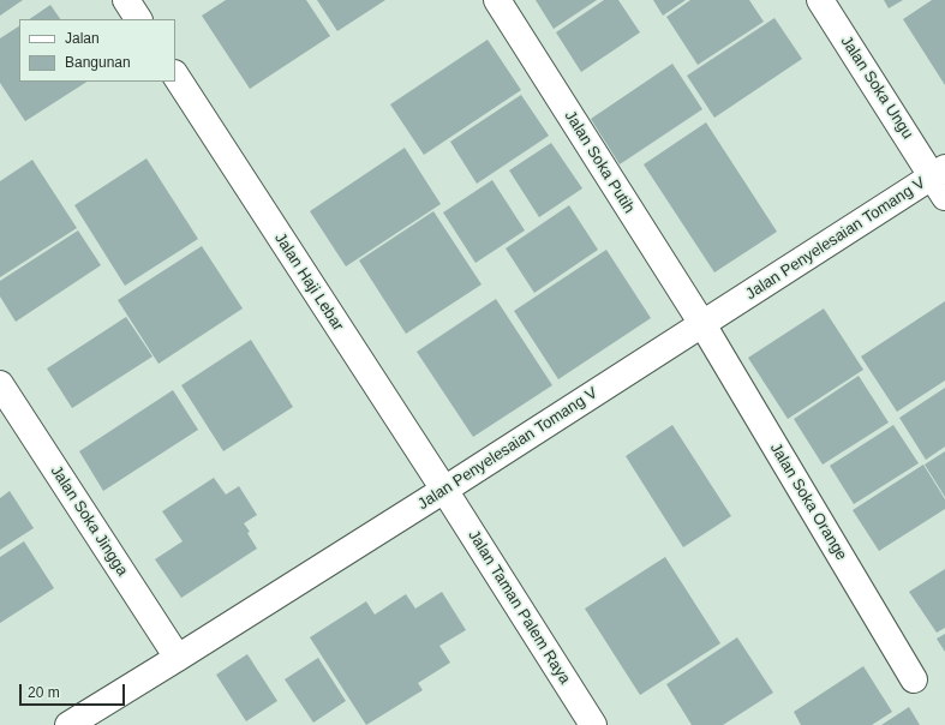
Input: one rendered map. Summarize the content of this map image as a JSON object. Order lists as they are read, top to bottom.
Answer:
{
  "streets": {
    "street": [
      "Jalan Soka Ungu",
      "Jalan Soka Putih",
      "Jalan Penyelesaian Tomang V",
      "Jalan Haji Lebar",
      "Jalan Soka Orange",
      "Jalan Soka Jingga",
      "Jalan Taman Palem Raya"
    ]
  },
  "crossings": [
    ["Jalan Soka Ungu", "Jalan Penyelesaian Tomang V"],
    ["Jalan Soka Putih", "Jalan Penyelesaian Tomang V"],
    ["Jalan Soka Putih", "Jalan Soka Orange"],
    ["Jalan Penyelesaian Tomang V", "Jalan Haji Lebar"],
    ["Jalan Penyelesaian Tomang V", "Jalan Soka Orange"],
    ["Jalan Penyelesaian Tomang V", "Jalan Soka Jingga"],
    ["Jalan Penyelesaian Tomang V", "Jalan Taman Palem Raya"],
    ["Jalan Haji Lebar", "Jalan Taman Palem Raya"]
  ],
  "legend": ["Jalan", "Bangunan"],
  "scale_bar": "20 m"
}
